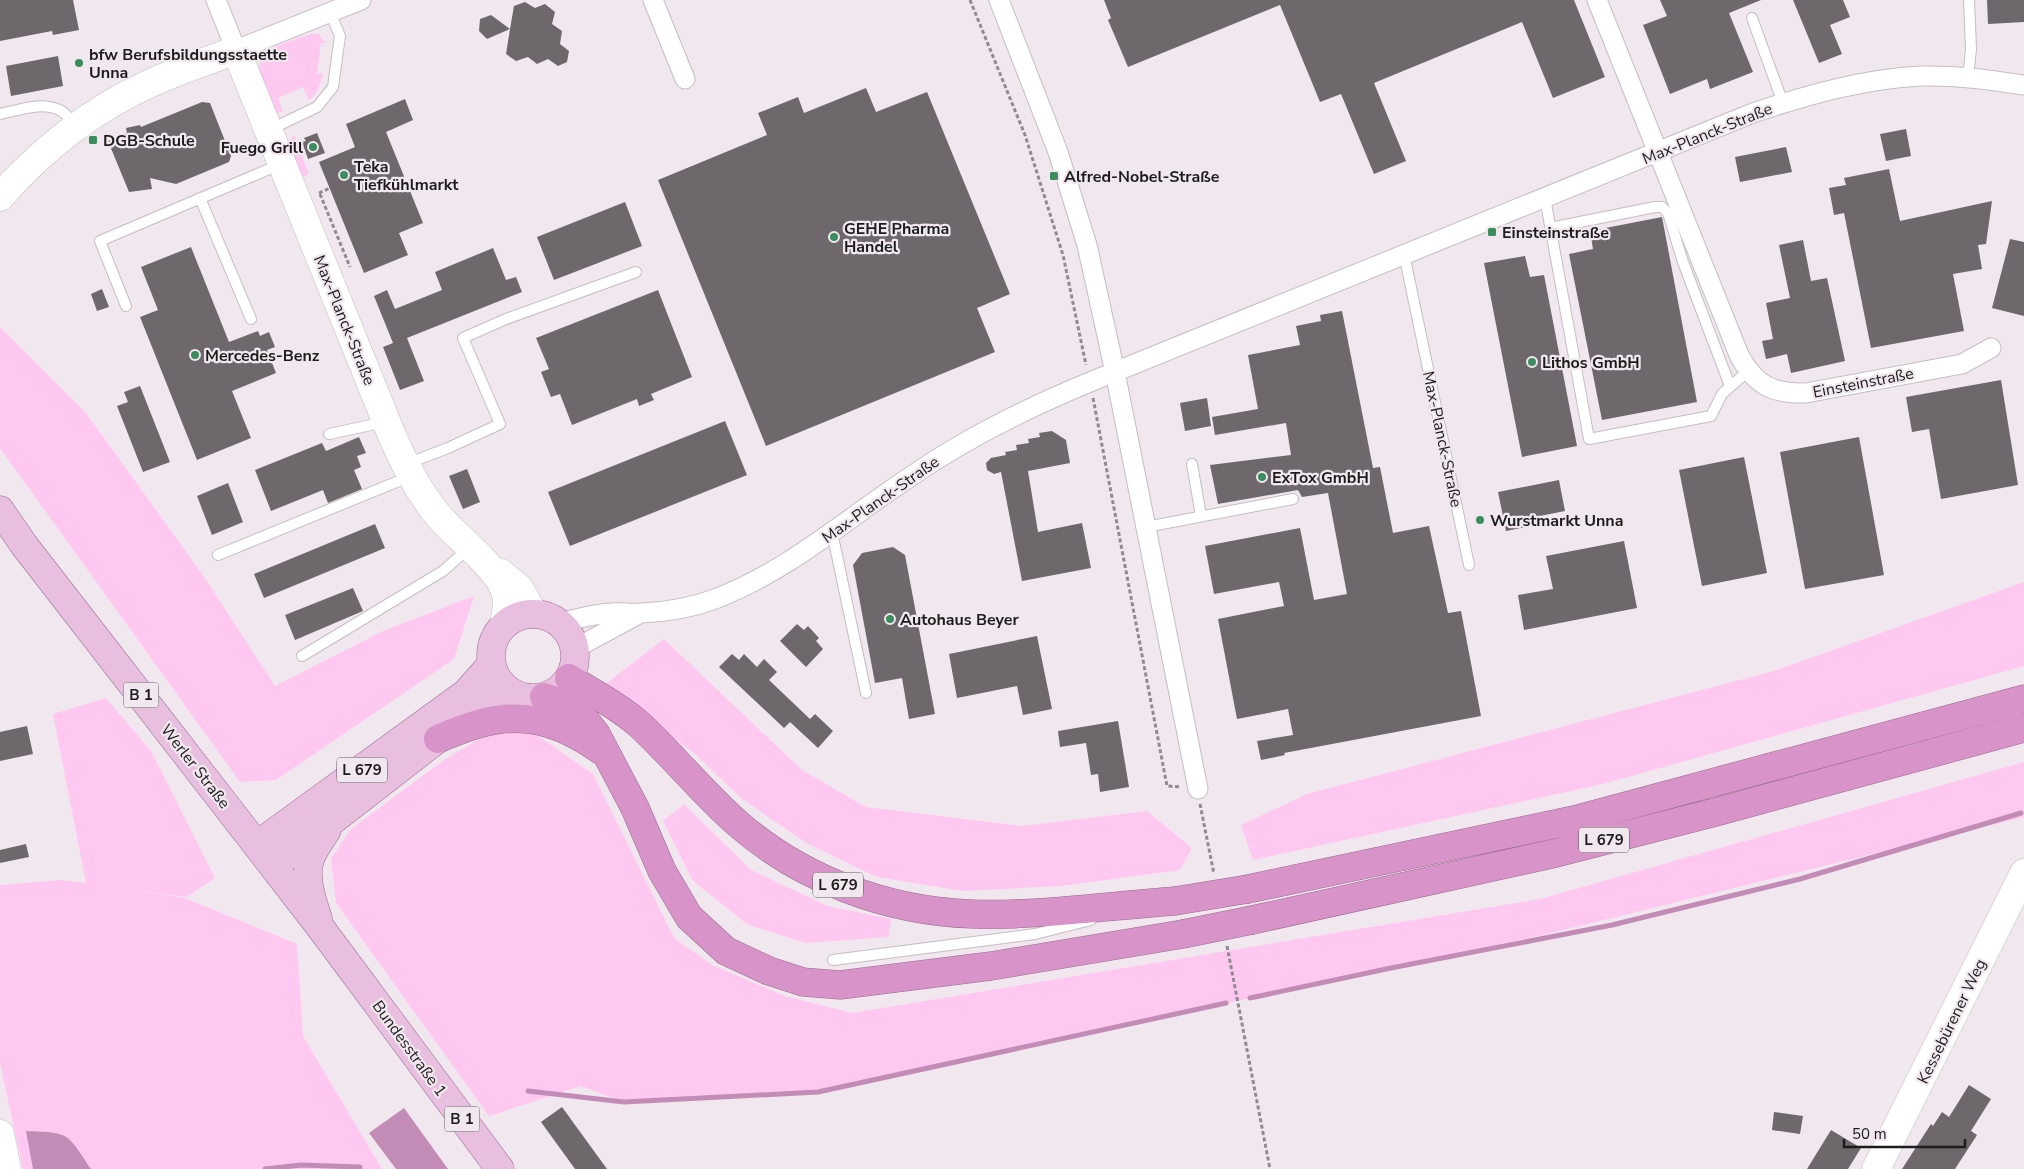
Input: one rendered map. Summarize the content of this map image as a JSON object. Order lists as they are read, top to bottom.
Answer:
{
  "streets": {
    "highway": ["L 679"],
    "main road": [
      "Max-Planck-Straße",
      "B 1",
      "Werler Straße",
      "Kessebürener Weg",
      "Bundesstraße 1"
    ],
    "street": ["Einsteinstraße"]
  },
  "crossings": [
    ["Max-Planck-Straße", "Einsteinstraße"],
    ["Max-Planck-Straße", "L 679"],
    ["B 1", "Werler Straße"],
    ["B 1", "L 679"],
    ["B 1", "Bundesstraße 1"],
    ["Werler Straße", "L 679"],
    ["Werler Straße", "Bundesstraße 1"]
  ],
  "places": {
    "other": [
      "bfw Berufsbildungsstaette Unna",
      "Fuego Grill",
      "Teka Tiefkühlmarkt",
      "GEHE Pharma Handel",
      "Mercedes-Benz",
      "Lithos GmbH",
      "ExTox GmbH",
      "Wurstmarkt Unna",
      "Autohaus Beyer"
    ],
    "transit": ["DGB-Schule", "Alfred-Nobel-Straße", "Einsteinstraße"]
  },
  "scale_bar": "50 m"
}
